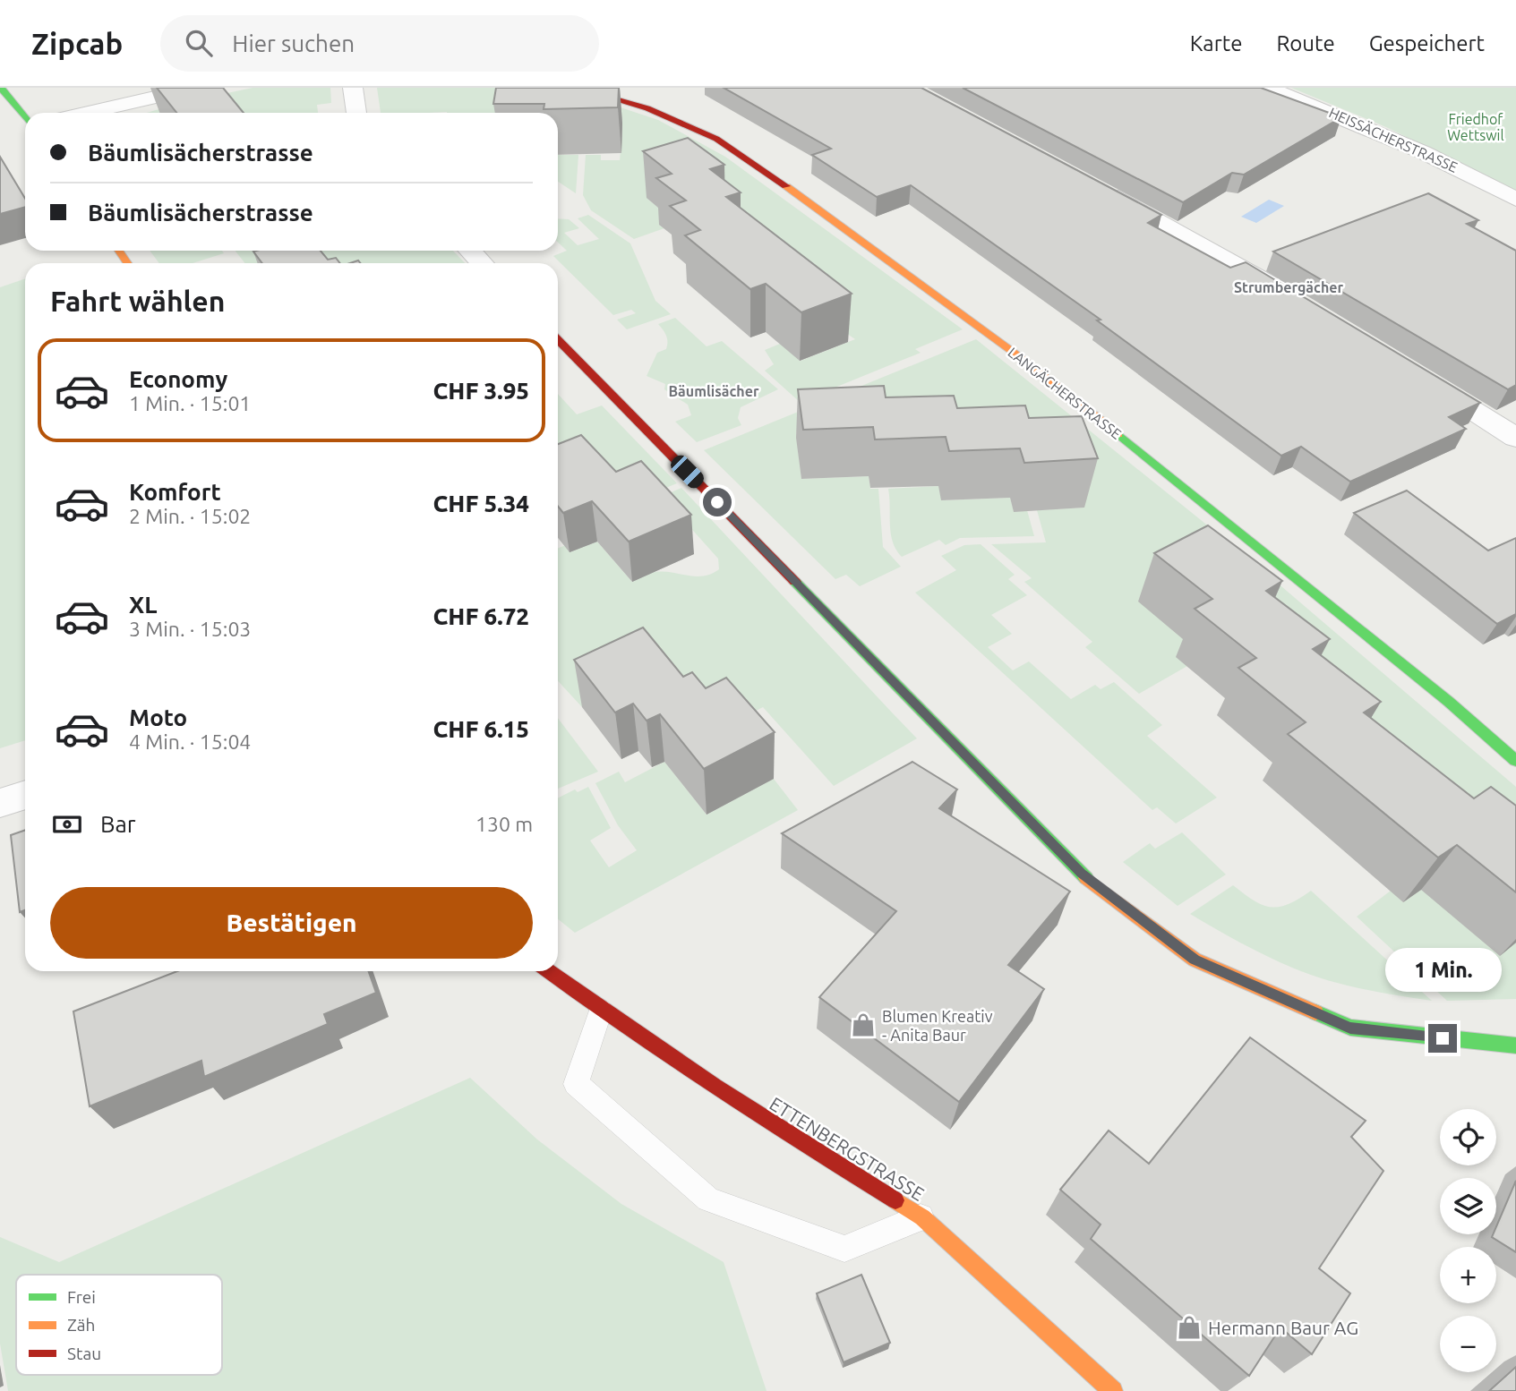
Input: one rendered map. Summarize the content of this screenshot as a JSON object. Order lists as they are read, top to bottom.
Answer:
{
  "streets": {
    "street": ["HEISSÄCHERSTRASSE", "LANGÄCHERSTRASSE", "ETTENBERGSTRASSE"]
  },
  "districts": ["Strumbergächer", "Bäumlisächer"],
  "parks": ["Friedhof Wettswil"],
  "places": {
    "shop": ["Blumen Kreativ - Anita Baur", "Hermann Baur AG"]
  },
  "legend": ["Frei", "Zäh", "Stau"],
  "page": {
    "header": "Zipcab",
    "search": "Hier suchen",
    "nav": ["Karte", "Route", "Gespeichert"],
    "banner": ["Bäumlisächerstrasse", "Bäumlisächerstrasse"],
    "heading": "Fahrt wählen",
    "list": [
      {
        "name": "Economy",
        "note": "1 Min. · 15:01",
        "value": "CHF 3.95"
      },
      {
        "name": "Komfort",
        "note": "2 Min. · 15:02",
        "value": "CHF 5.34"
      },
      {
        "name": "XL",
        "note": "3 Min. · 15:03",
        "value": "CHF 6.72"
      },
      {
        "name": "Moto",
        "note": "4 Min. · 15:04",
        "value": "CHF 6.15"
      }
    ],
    "pay": ["Bar", "130 m"],
    "buttons": "Bestätigen",
    "bubble": "1 Min.",
    "map_buttons": ["+", "−"]
  }
}
